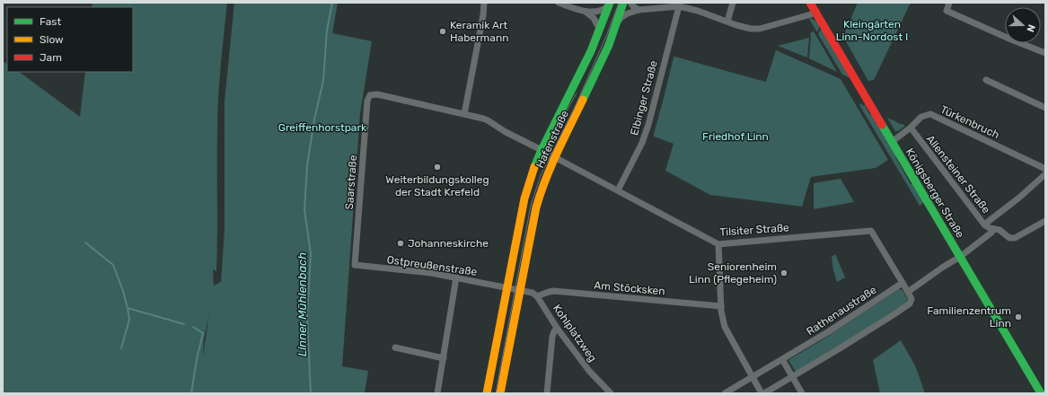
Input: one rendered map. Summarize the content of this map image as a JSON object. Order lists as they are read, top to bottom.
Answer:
{
  "streets": {
    "main road": ["Hafenstraße", "Königsberger Straße"],
    "street": [
      "Elbinger Straße",
      "Türkenbruch",
      "Allensteiner Straße",
      "Saarstraße",
      "Tilsiter Straße",
      "Ostpreußenstraße",
      "Am Stöcksken",
      "Rathenaustraße",
      "Kohlplatzweg"
    ]
  },
  "crossings": [
    ["Elbinger Straße", "Tilsiter Straße"],
    ["Türkenbruch", "Allensteiner Straße"],
    ["Türkenbruch", "Königsberger Straße"],
    ["Hafenstraße", "Tilsiter Straße"],
    ["Hafenstraße", "Ostpreußenstraße"],
    ["Saarstraße", "Tilsiter Straße"],
    ["Saarstraße", "Ostpreußenstraße"],
    ["Tilsiter Straße", "Rathenaustraße"],
    ["Am Stöcksken", "Kohlplatzweg"]
  ],
  "water": ["Linner Mühlenbach"],
  "parks": ["Kleingärten Linn-Nordost I", "Greiffenhorstpark", "Friedhof Linn"],
  "places": [
    "Keramik Art Habermann",
    "Weiterbildungskolleg der Stadt Krefeld",
    "Johanneskirche",
    "Seniorenheim Linn (Pflegeheim)",
    "Familienzentrum Linn"
  ],
  "legend": ["Fast", "Slow", "Jam"],
  "north": "right"
}
